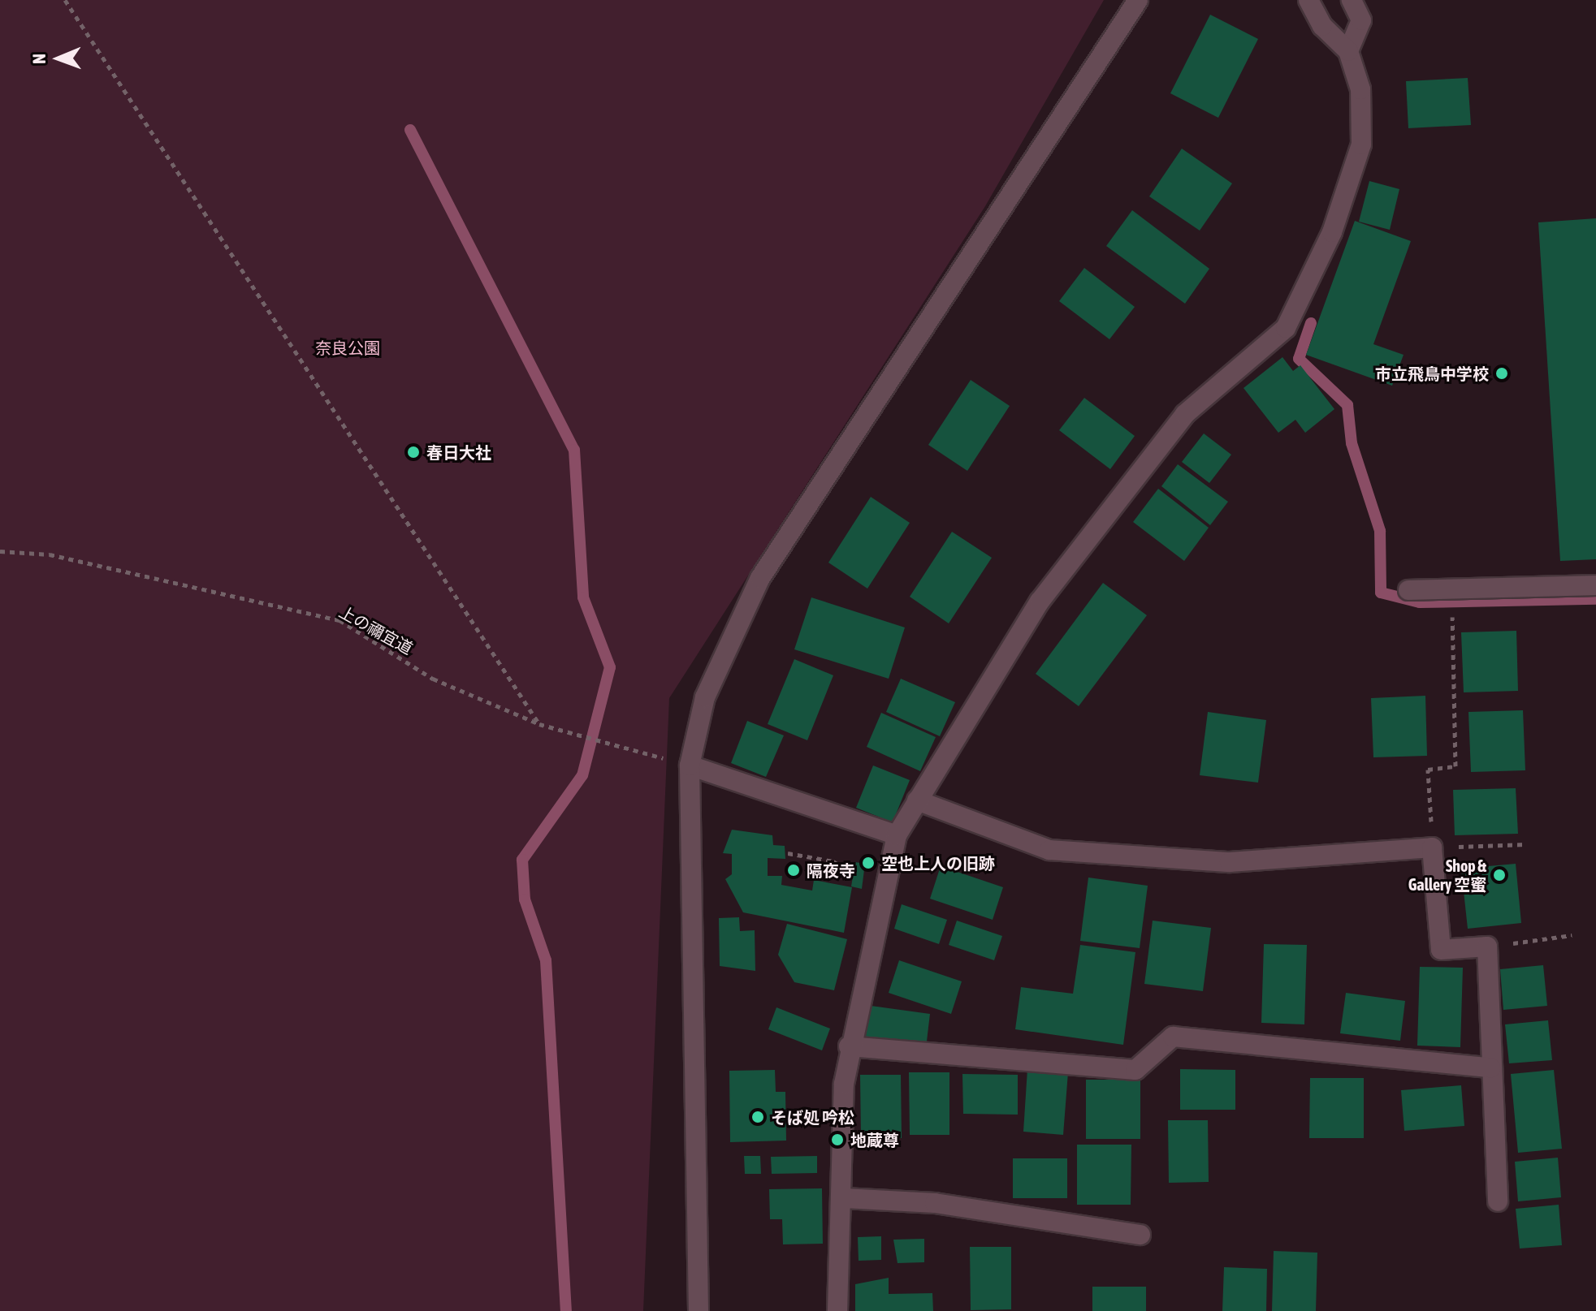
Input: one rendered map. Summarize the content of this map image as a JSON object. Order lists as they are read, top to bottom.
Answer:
{
  "streets": {
    "path": ["上の禰宜道"]
  },
  "parks": ["奈良公園"],
  "places": [
    "市立飛鳥中学校",
    "春日大社",
    "空也上人の旧跡",
    "隔夜寺",
    "Shop & Gallery 空蜜",
    "そば処 吟松",
    "地蔵尊"
  ],
  "north": "left"
}
